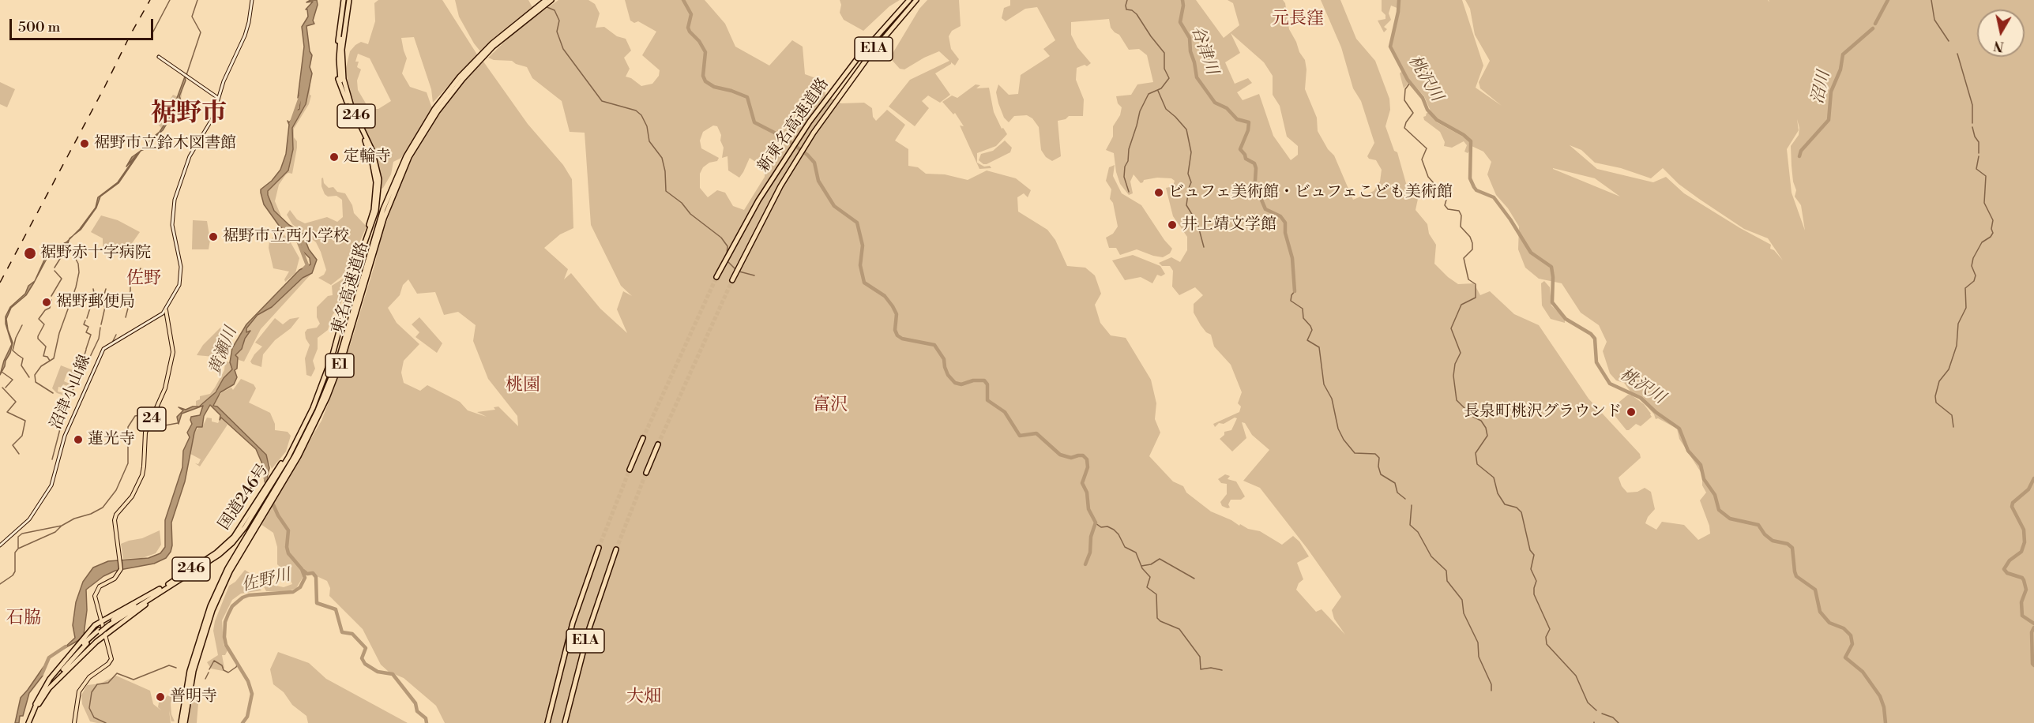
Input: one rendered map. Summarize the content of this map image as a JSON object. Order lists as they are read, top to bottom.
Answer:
{
  "streets": {
    "highway": [
      "E1A",
      "246",
      "新東名高速道路",
      "東名高速道路",
      "E1",
      "国道246号"
    ],
    "main road": ["沼津小山線", "24"]
  },
  "crossings": [
    ["沼津小山線", "24"]
  ],
  "districts": [
    "元長窪",
    "裾野市",
    "佐野",
    "桃園",
    "富沢",
    "石脇",
    "大畑"
  ],
  "water": [
    "谷津川",
    "桃沢川",
    "沼川",
    "黄瀬川",
    "佐野川"
  ],
  "places": [
    "裾野市立鈴木図書館",
    "定輪寺",
    "ビュフェ美術館・ビュフェこども美術館",
    "井上靖文学館",
    "裾野市立西小学校",
    "裾野赤十字病院",
    "裾野郵便局",
    "長泉町桃沢グラウンド",
    "蓮光寺",
    "普明寺"
  ],
  "scale_bar": "500 m",
  "north": "bottom"
}
